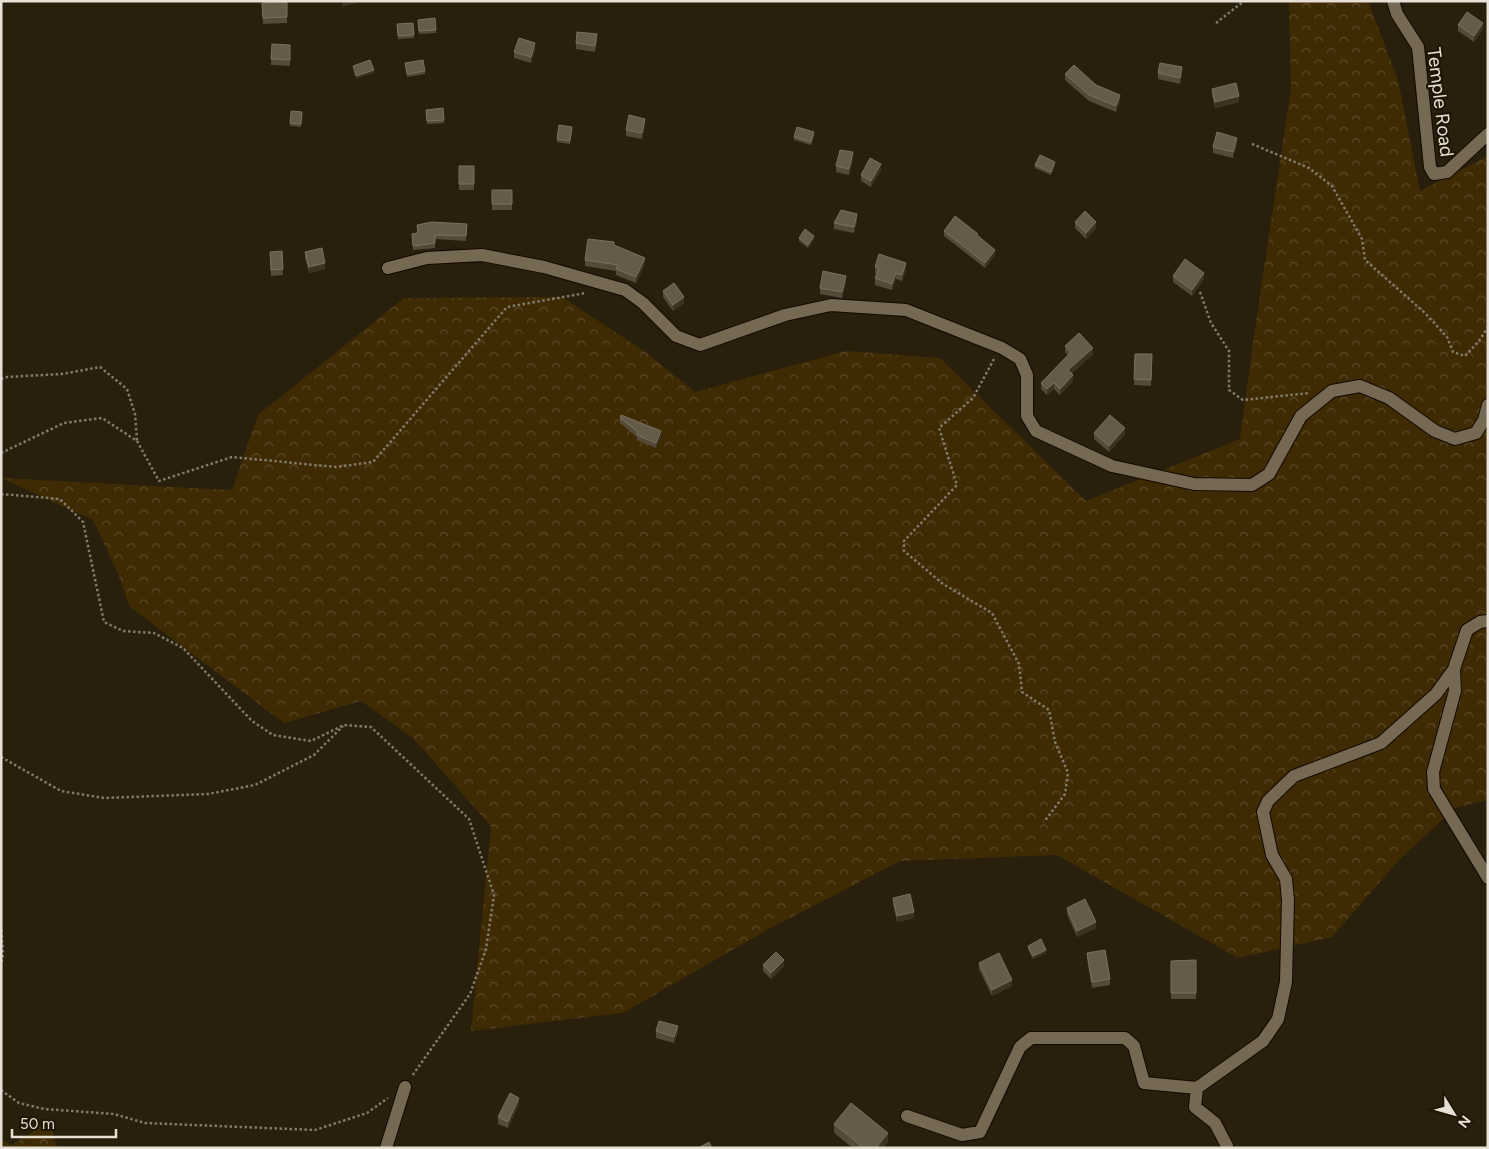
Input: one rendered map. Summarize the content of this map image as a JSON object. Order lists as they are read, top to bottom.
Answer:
{
  "streets": {
    "street": ["Temple Road"]
  },
  "scale_bar": "50 m",
  "north": "bottom right"
}
